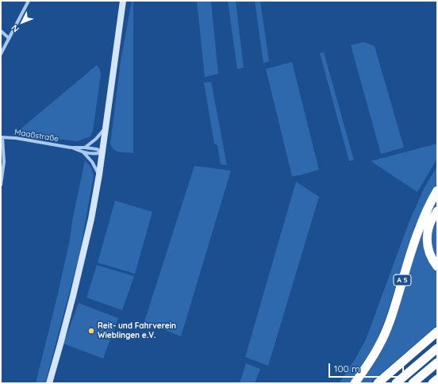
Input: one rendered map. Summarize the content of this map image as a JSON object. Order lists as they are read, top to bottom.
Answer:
{
  "streets": {
    "highway": ["A 5"],
    "street": ["Maaßstraße"]
  },
  "places": ["Reit- und Fahrverein Wieblingen e.V."],
  "scale_bar": "100 m",
  "north": "bottom left"
}
